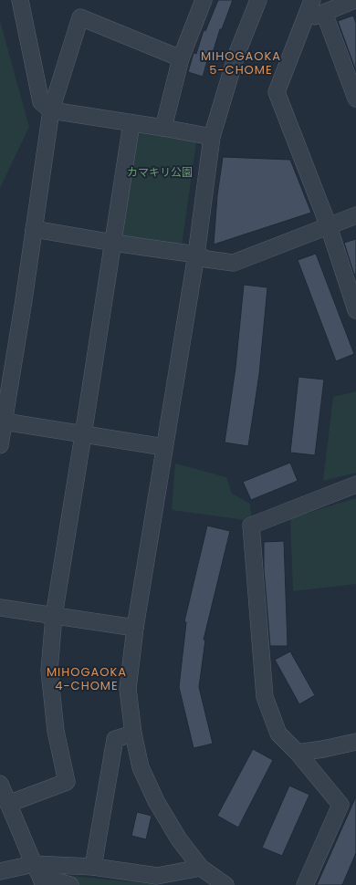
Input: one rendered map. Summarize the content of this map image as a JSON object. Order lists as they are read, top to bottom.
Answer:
{
  "districts": ["MIHOGAOKA 5-CHOME", "MIHOGAOKA 4-CHOME"],
  "parks": ["カマキリ公園"]
}
